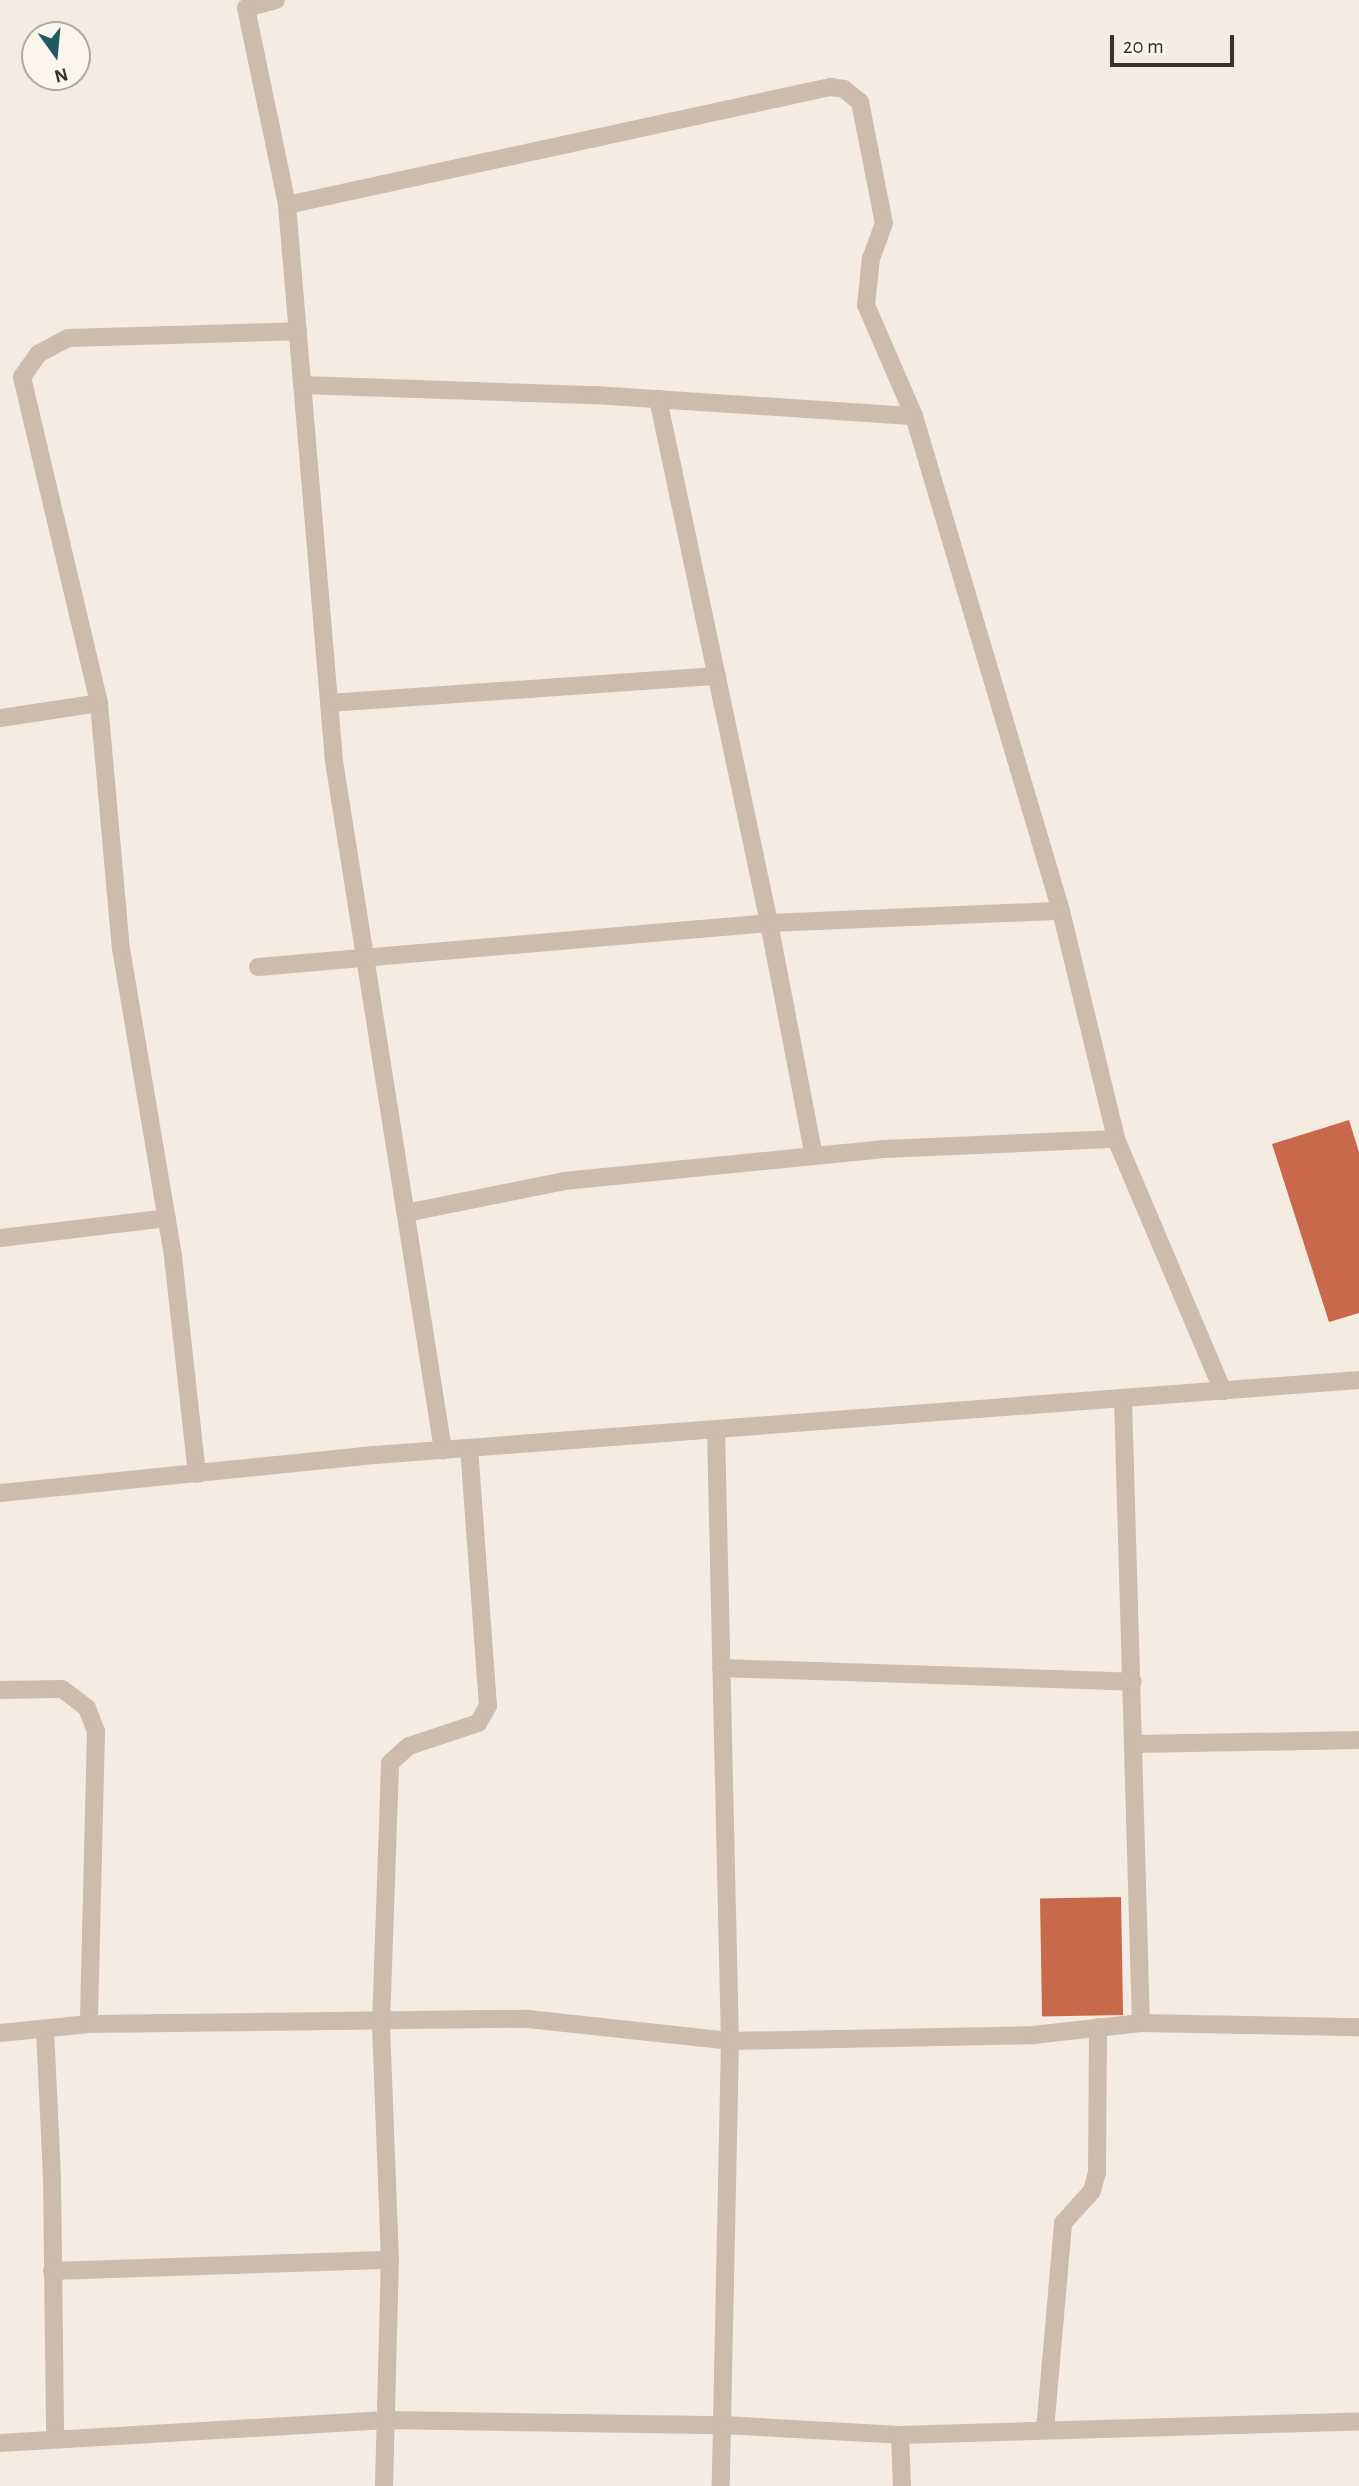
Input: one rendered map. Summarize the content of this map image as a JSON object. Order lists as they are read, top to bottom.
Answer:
{
  "scale_bar": "20 m",
  "north": "bottom"
}
